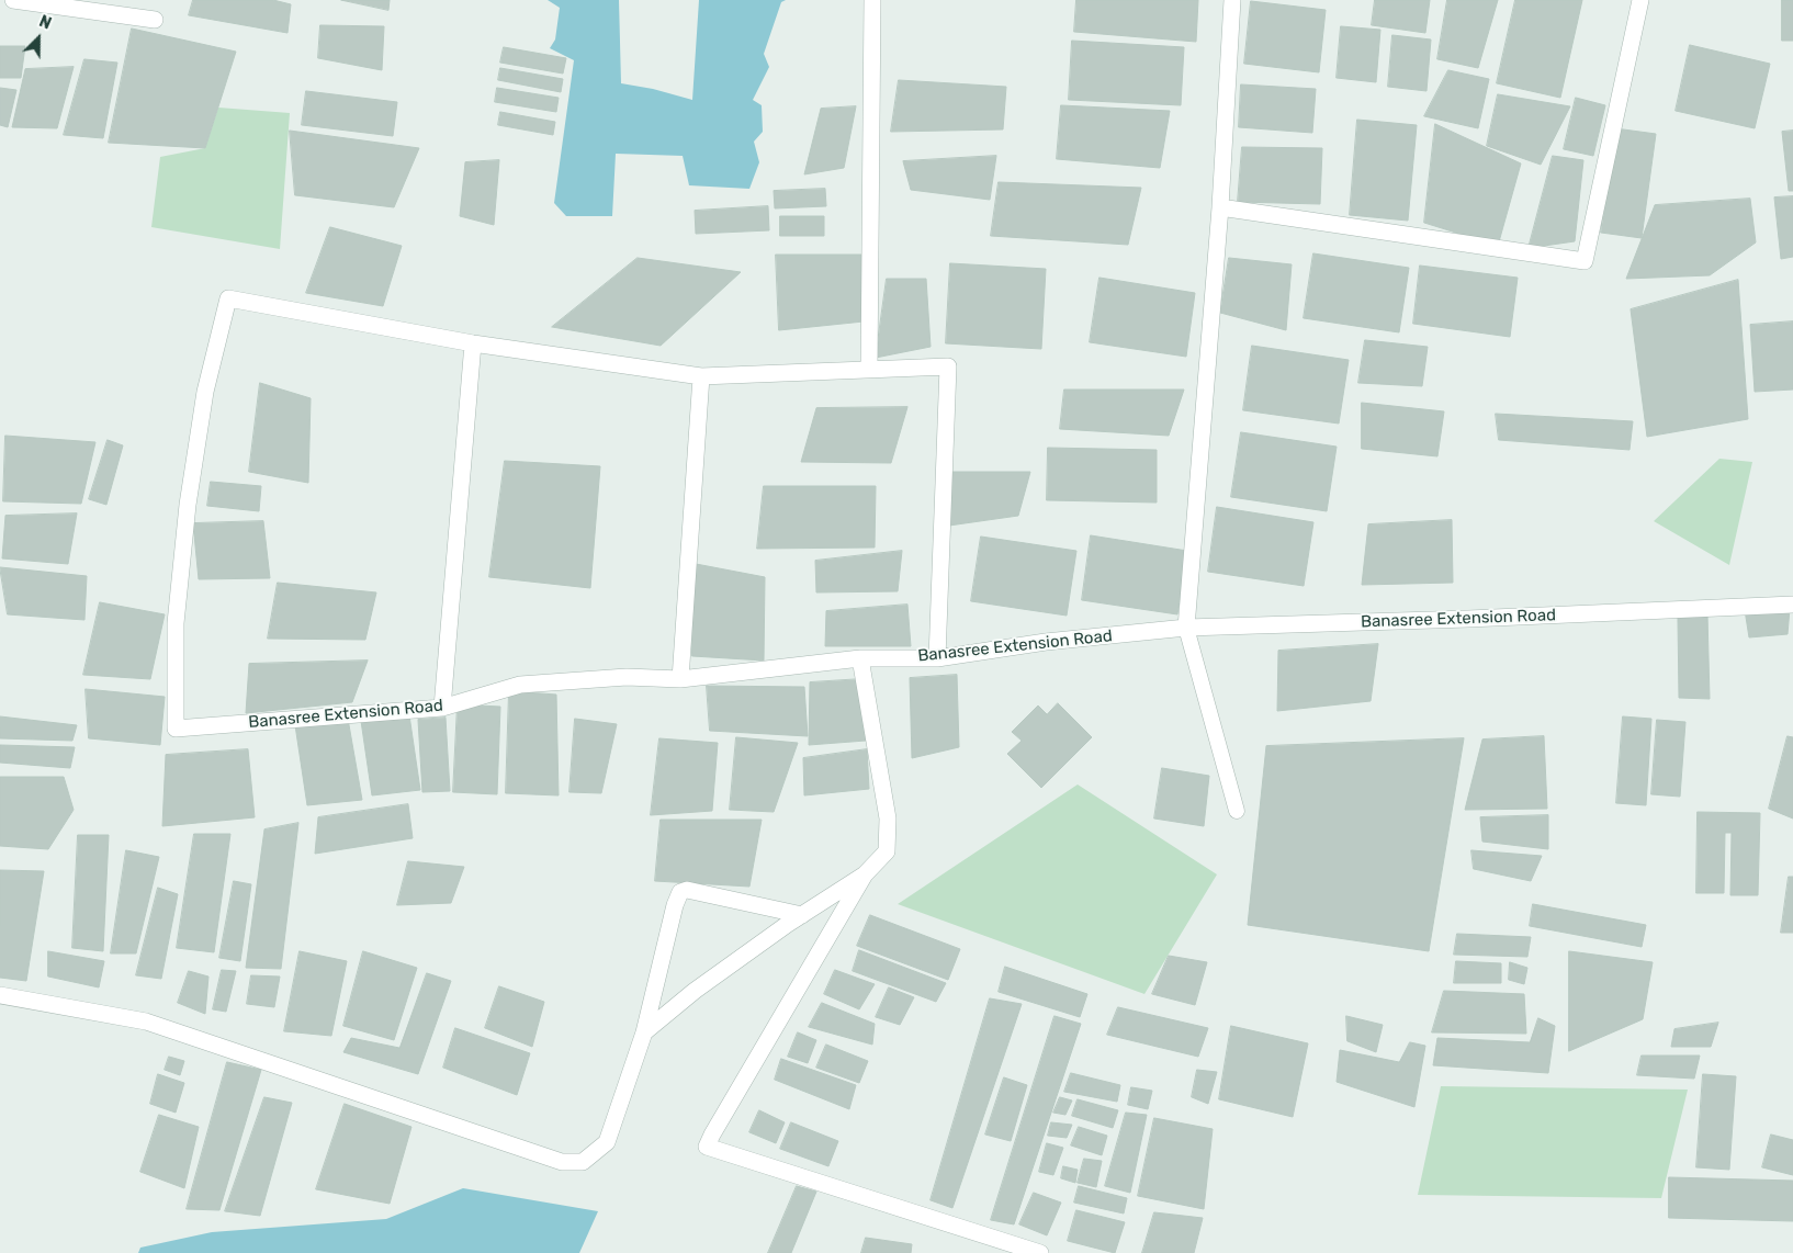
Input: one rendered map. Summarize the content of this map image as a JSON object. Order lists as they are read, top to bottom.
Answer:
{
  "streets": {
    "street": ["Banasree Extension Road"]
  },
  "north": "top right"
}
